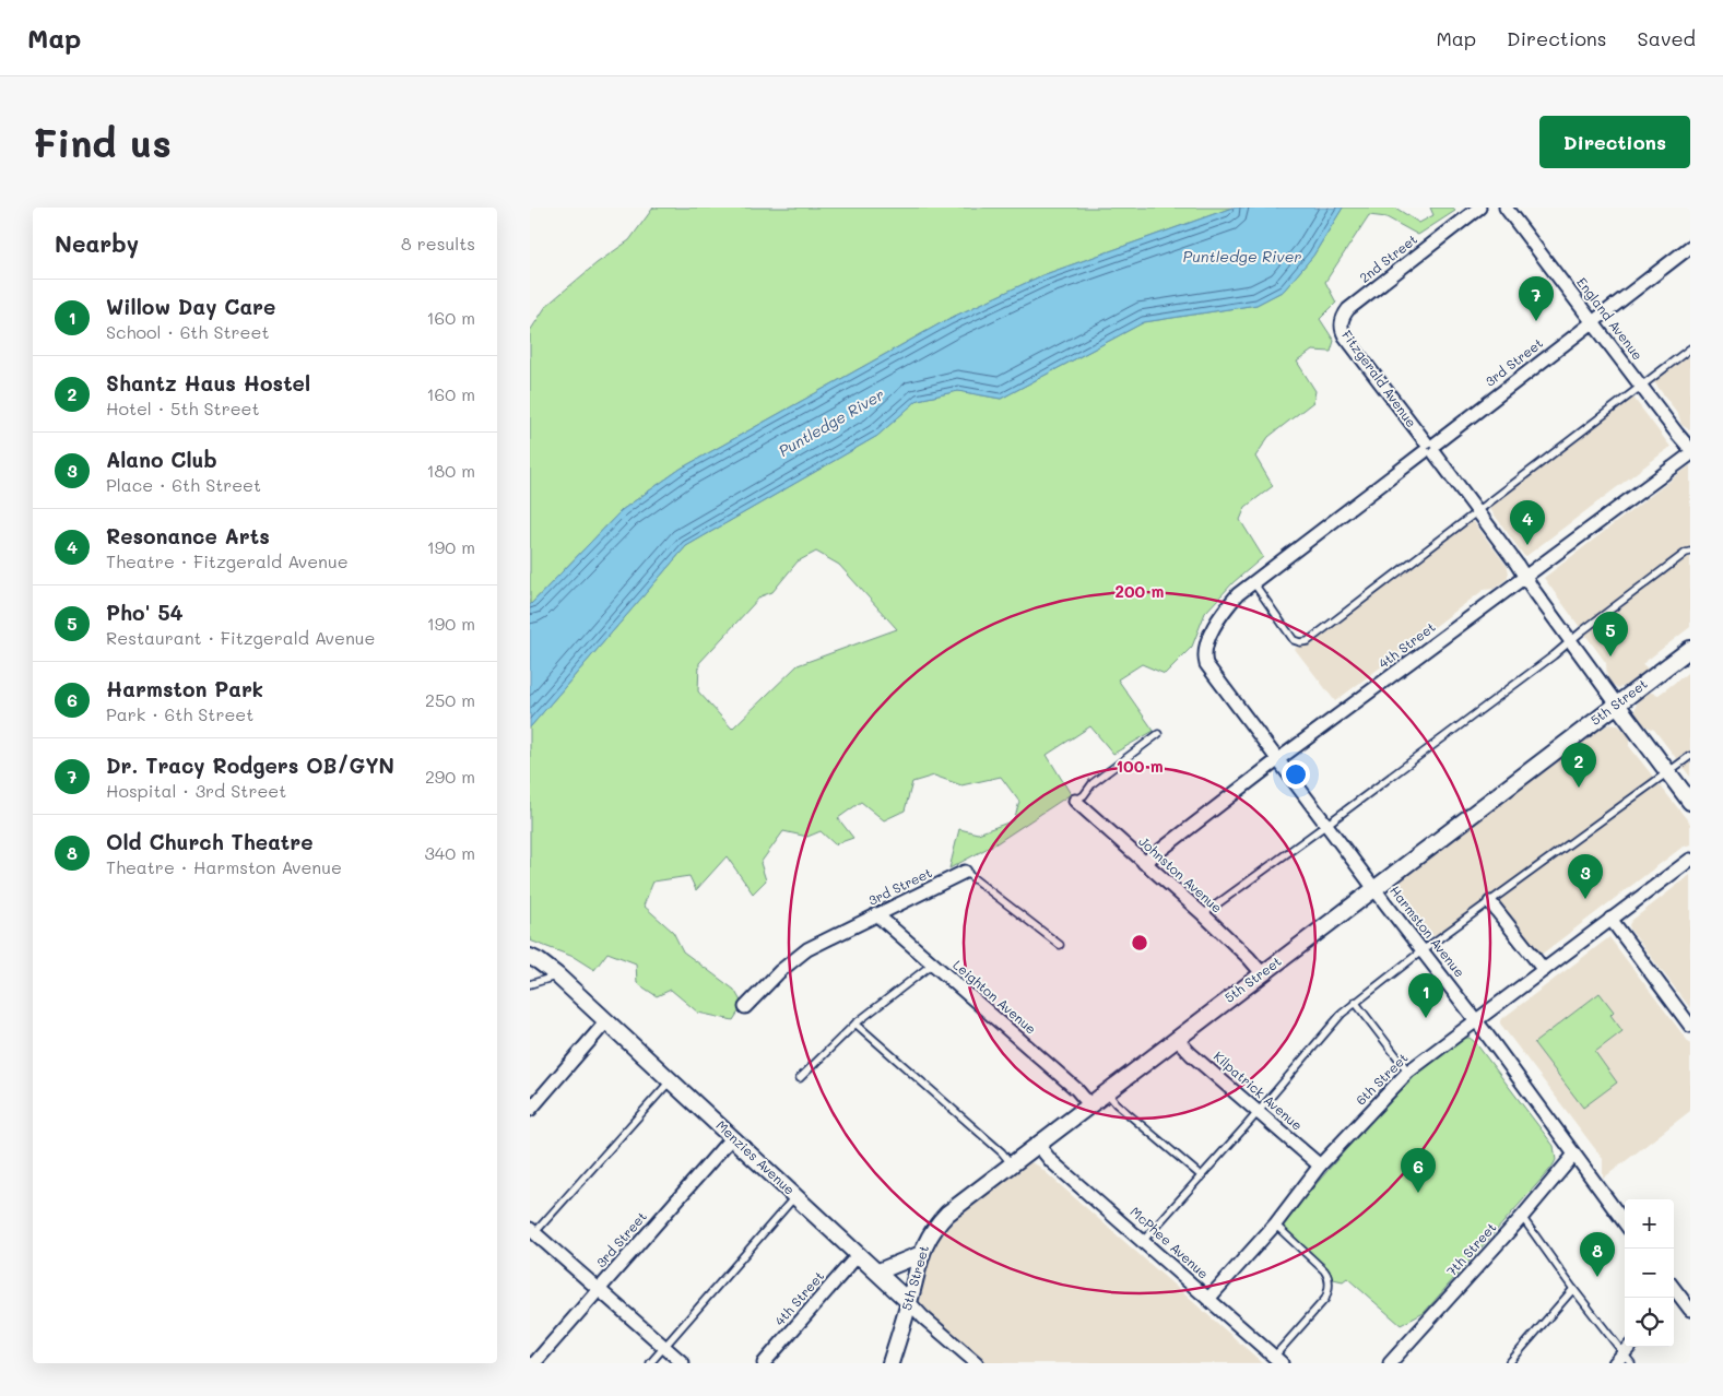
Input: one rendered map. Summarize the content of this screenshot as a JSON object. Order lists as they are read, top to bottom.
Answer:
{
  "streets": {
    "street": [
      "2nd Street",
      "England Avenue",
      "3rd Street",
      "Fitzgerald Avenue",
      "4th Street",
      "5th Street",
      "Johnston Avenue",
      "Harmston Avenue",
      "Leighton Avenue",
      "6th Street",
      "Kilpatrick Avenue",
      "Menzies Avenue",
      "McPhee Avenue",
      "7th Street"
    ]
  },
  "crossings": [
    ["2nd Street", "Fitzgerald Avenue"],
    ["England Avenue", "3rd Street"],
    ["3rd Street", "Fitzgerald Avenue"],
    ["3rd Street", "Harmston Avenue"],
    ["3rd Street", "Leighton Avenue"],
    ["3rd Street", "Menzies Avenue"],
    ["Fitzgerald Avenue", "4th Street"],
    ["Fitzgerald Avenue", "5th Street"],
    ["4th Street", "Johnston Avenue"],
    ["4th Street", "Harmston Avenue"],
    ["4th Street", "Menzies Avenue"],
    ["5th Street", "Johnston Avenue"],
    ["5th Street", "Harmston Avenue"],
    ["5th Street", "Leighton Avenue"],
    ["5th Street", "Kilpatrick Avenue"],
    ["5th Street", "Menzies Avenue"],
    ["5th Street", "McPhee Avenue"],
    ["Harmston Avenue", "6th Street"],
    ["Harmston Avenue", "7th Street"],
    ["6th Street", "Kilpatrick Avenue"],
    ["6th Street", "McPhee Avenue"]
  ],
  "water": ["Puntledge River"],
  "page": {
    "header": "Map",
    "nav": ["Map", "Directions", "Saved"],
    "buttons": "Directions",
    "title": "Find us",
    "heading": ["Nearby", "8 results"],
    "pins": [
      "7",
      "4",
      "5",
      "2",
      "3",
      "1",
      "6",
      "8"
    ],
    "list": [
      {
        "mark": "1",
        "name": "Willow Day Care",
        "note": "School · 6th Street",
        "value": "160 m"
      },
      {
        "mark": "2",
        "name": "Shantz Haus Hostel",
        "note": "Hotel · 5th Street",
        "value": "160 m"
      },
      {
        "mark": "3",
        "name": "Alano Club",
        "note": "Place · 6th Street",
        "value": "180 m"
      },
      {
        "mark": "4",
        "name": "Resonance Arts",
        "note": "Theatre · Fitzgerald Avenue",
        "value": "190 m"
      },
      {
        "mark": "5",
        "name": "Pho' 54",
        "note": "Restaurant · Fitzgerald Avenue",
        "value": "190 m"
      },
      {
        "mark": "6",
        "name": "Harmston Park",
        "note": "Park · 6th Street",
        "value": "250 m"
      },
      {
        "mark": "7",
        "name": "Dr. Tracy Rodgers OB/GYN",
        "note": "Hospital · 3rd Street",
        "value": "290 m"
      },
      {
        "mark": "8",
        "name": "Old Church Theatre",
        "note": "Theatre · Harmston Avenue",
        "value": "340 m"
      }
    ],
    "map_buttons": ["+", "−"]
  },
  "rings": ["200 m", "100 m"]
}
